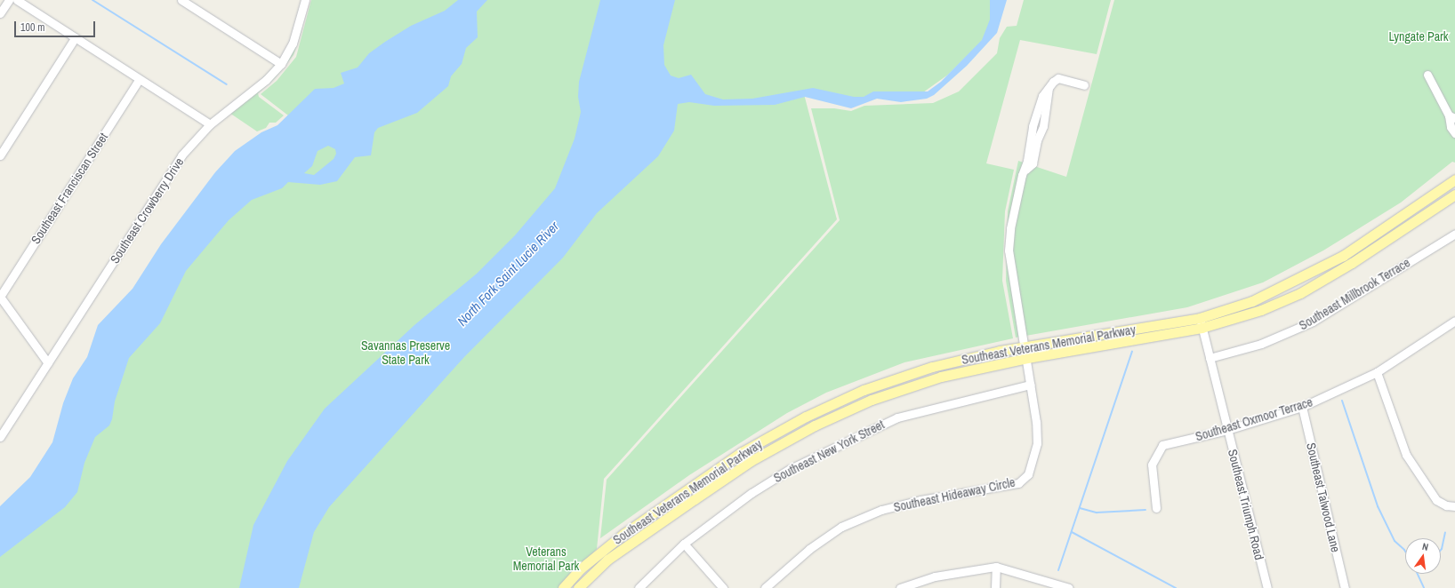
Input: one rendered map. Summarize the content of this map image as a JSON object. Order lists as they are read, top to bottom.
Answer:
{
  "streets": {
    "main road": ["Southeast Veterans Memorial Parkway"],
    "street": [
      "Southeast Franciscan Street",
      "Southeast Crowberry Drive",
      "Southeast Millbrook Terrace",
      "Southeast Oxmoor Terrace",
      "Southeast New York Street",
      "Southeast Hideaway Circle",
      "Southeast Talwood Lane",
      "Southeast Triumph Road"
    ]
  },
  "crossings": [
    ["Southeast Millbrook Terrace", "Southeast Triumph Road"],
    ["Southeast Veterans Memorial Parkway", "Southeast Hideaway Circle"],
    ["Southeast Veterans Memorial Parkway", "Southeast Triumph Road"],
    ["Southeast Oxmoor Terrace", "Southeast Talwood Lane"],
    ["Southeast Oxmoor Terrace", "Southeast Triumph Road"],
    ["Southeast New York Street", "Southeast Hideaway Circle"]
  ],
  "water": ["North Fork Saint Lucie River"],
  "parks": ["Lyngate Park", "Savannas Preserve State Park", "Veterans Memorial Park"],
  "scale_bar": "100 m",
  "north": "top"
}
